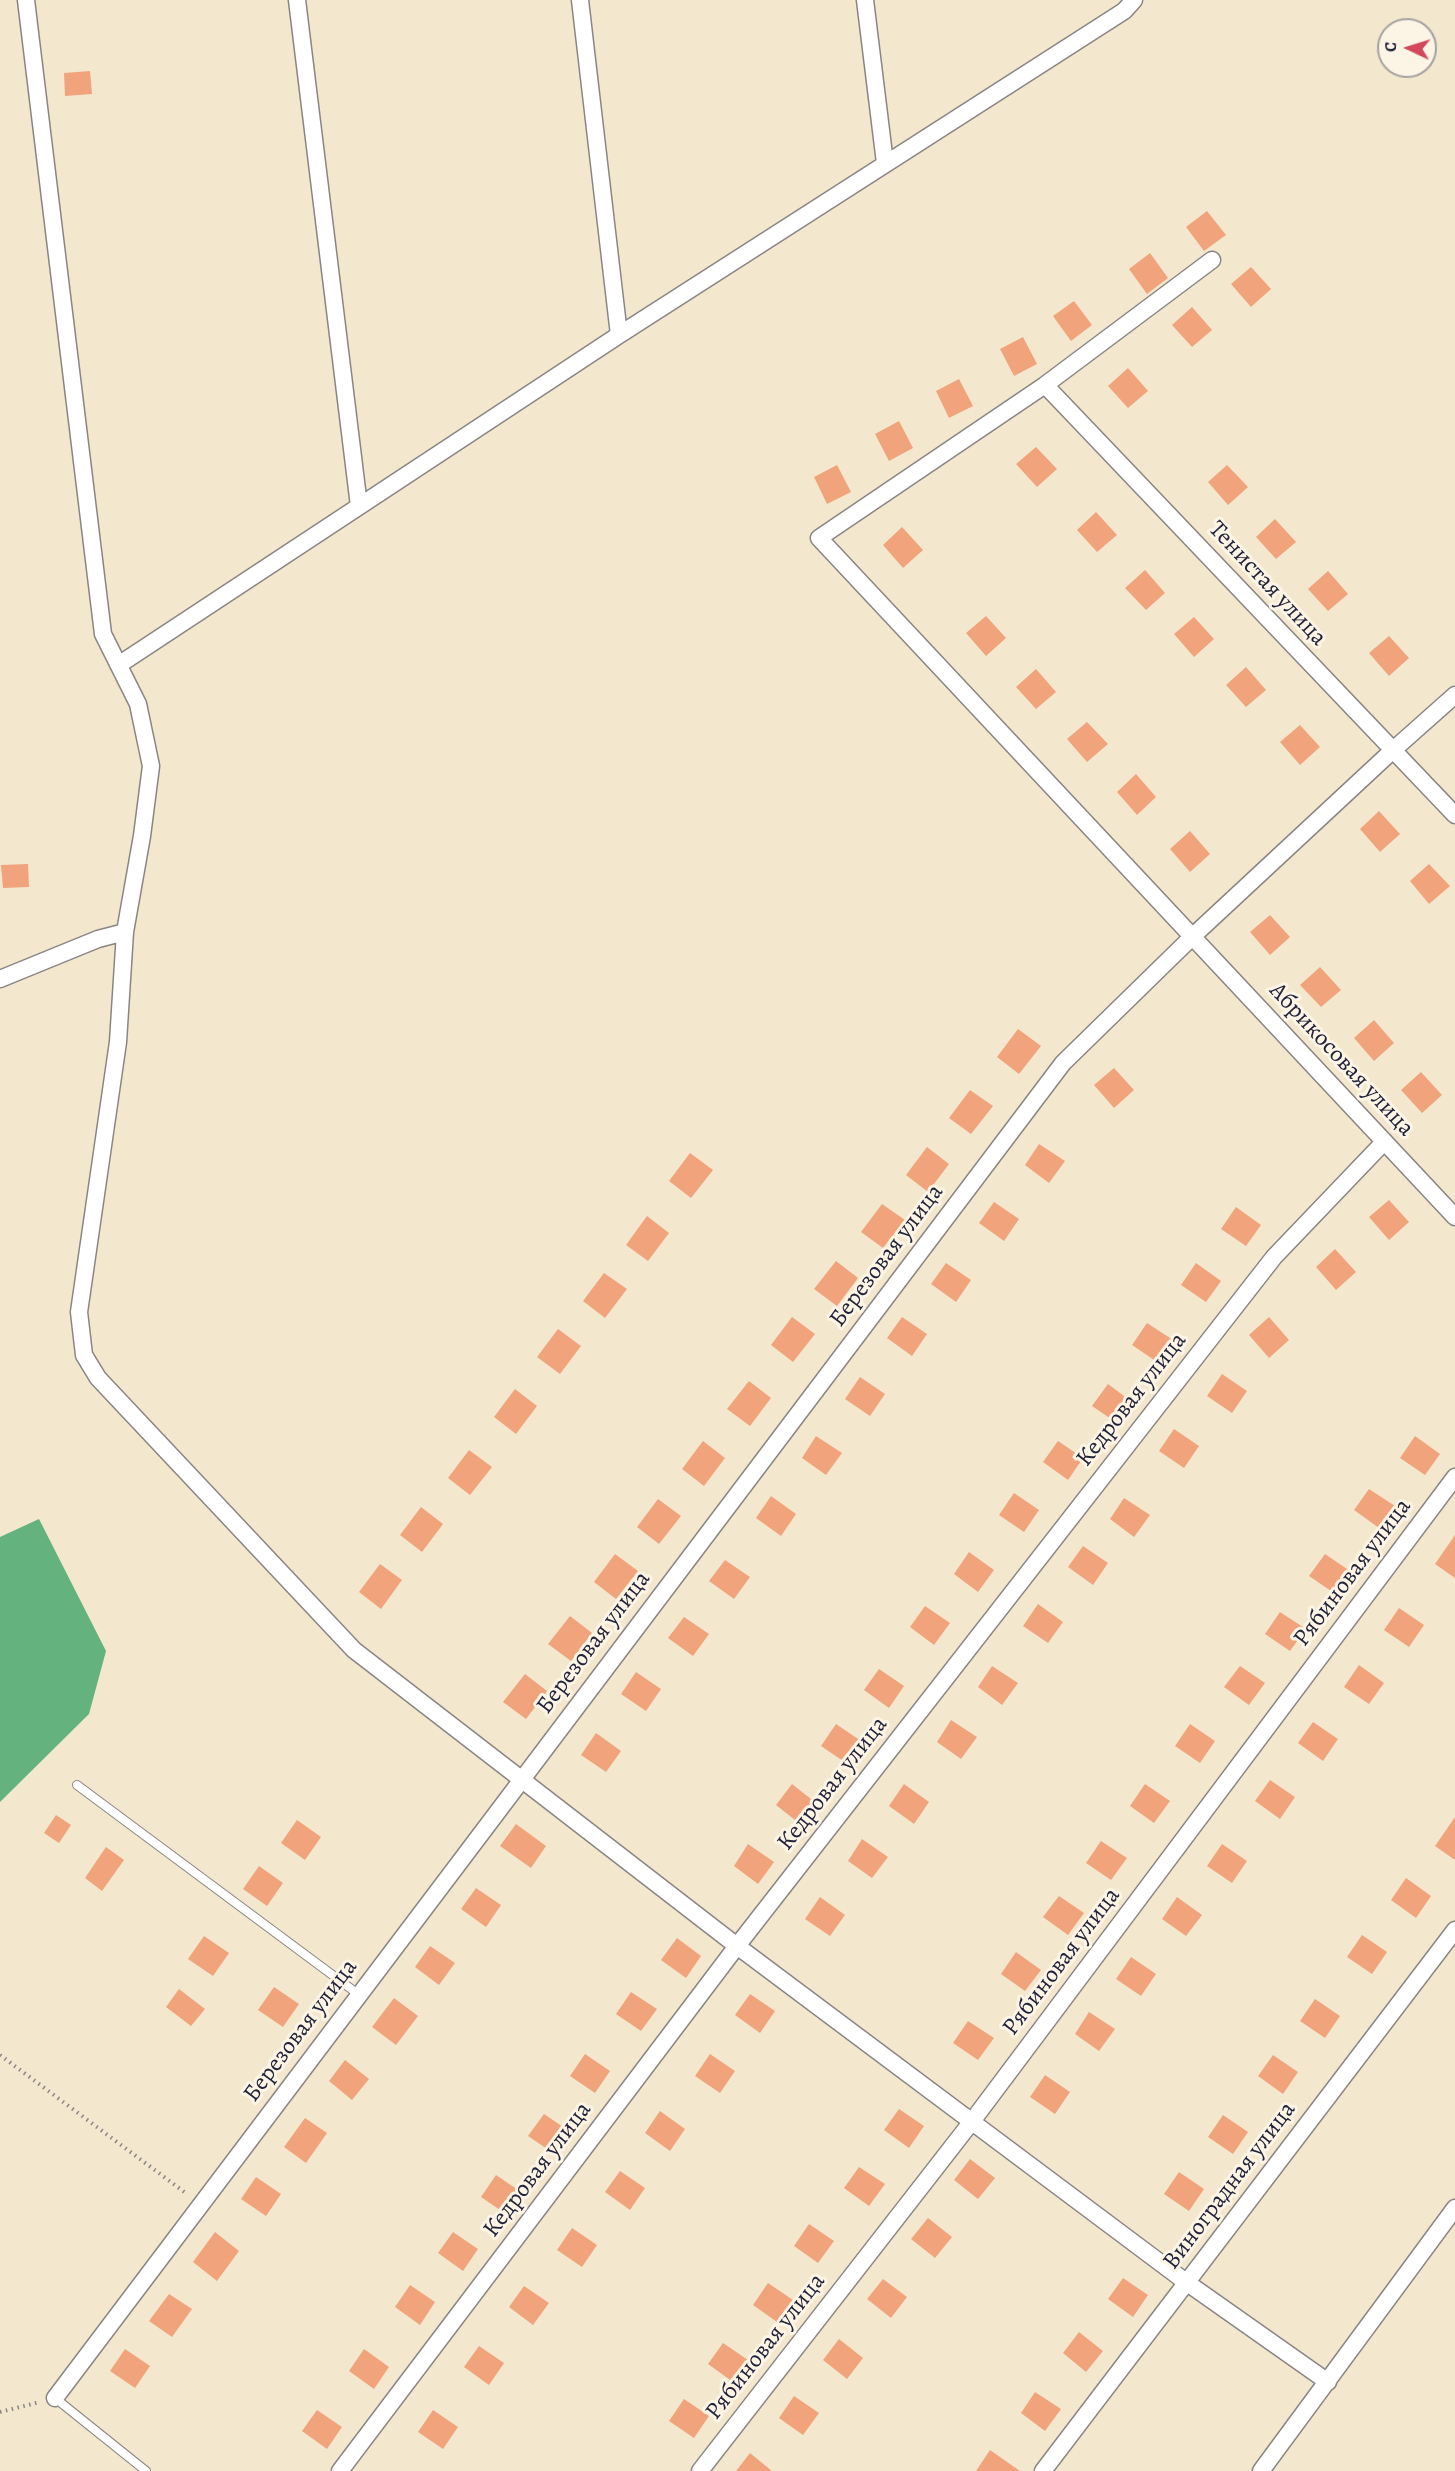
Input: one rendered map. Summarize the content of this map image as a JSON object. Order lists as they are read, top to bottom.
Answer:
{
  "streets": {
    "street": [
      "Тенистая улица",
      "Абрикосовая улица",
      "Березовая улица",
      "Кедровая улица",
      "Рябиновая улица",
      "Виноградная улица"
    ]
  },
  "crossings": [
    ["Тенистая улица", "Абрикосовая улица"],
    ["Тенистая улица", "Березовая улица"],
    ["Абрикосовая улица", "Березовая улица"],
    ["Абрикосовая улица", "Кедровая улица"]
  ],
  "north": "left"
}
